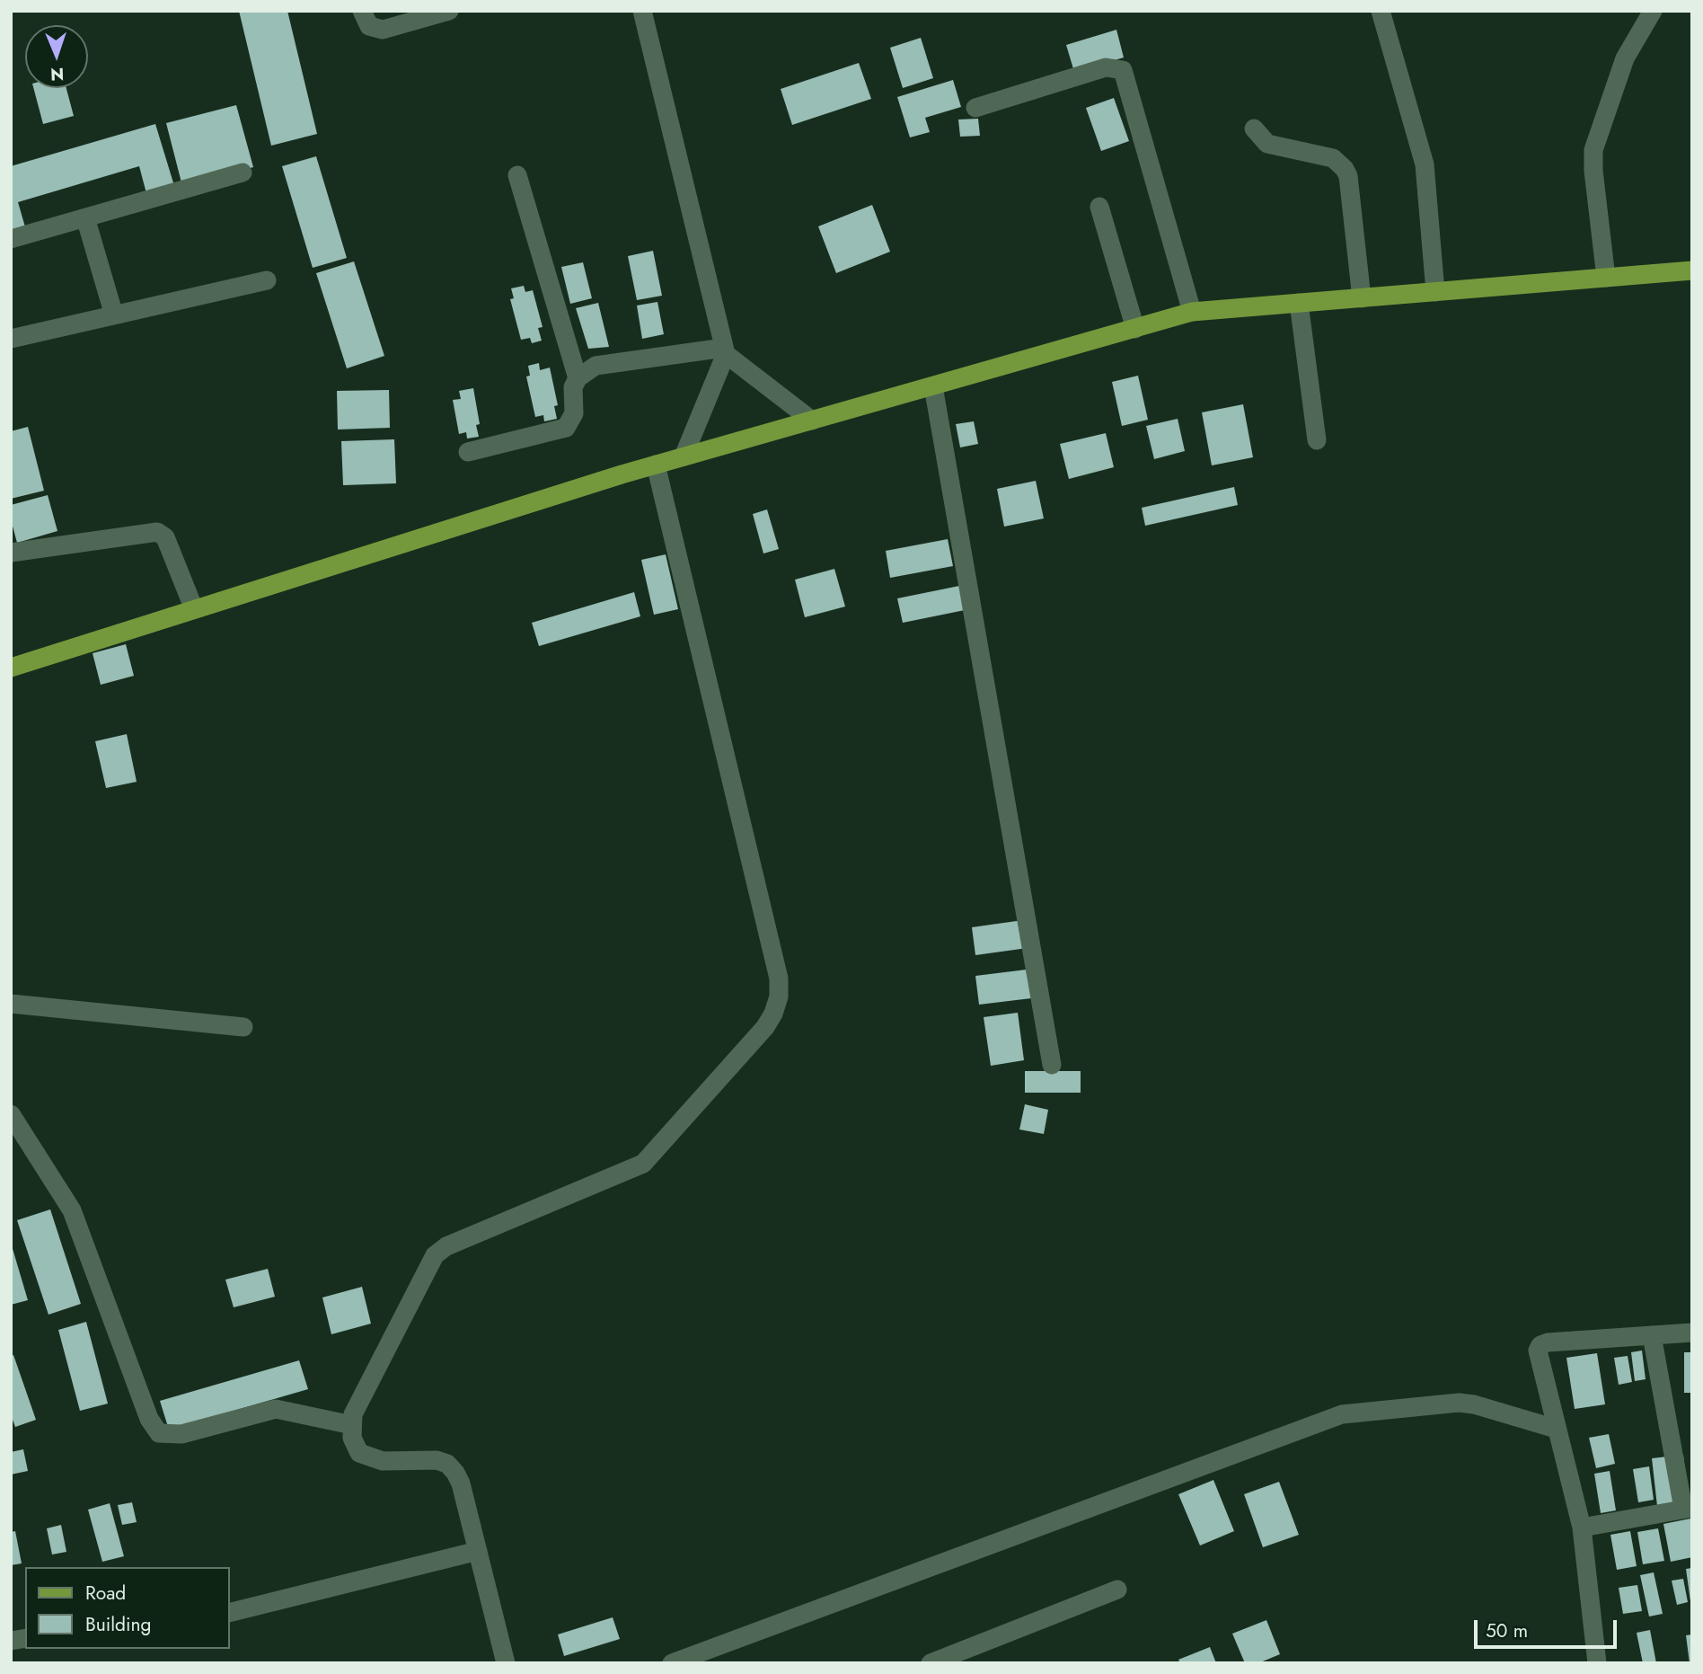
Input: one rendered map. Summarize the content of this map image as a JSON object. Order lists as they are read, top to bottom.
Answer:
{
  "legend": ["Road", "Building"],
  "scale_bar": "50 m",
  "north": "bottom"
}
